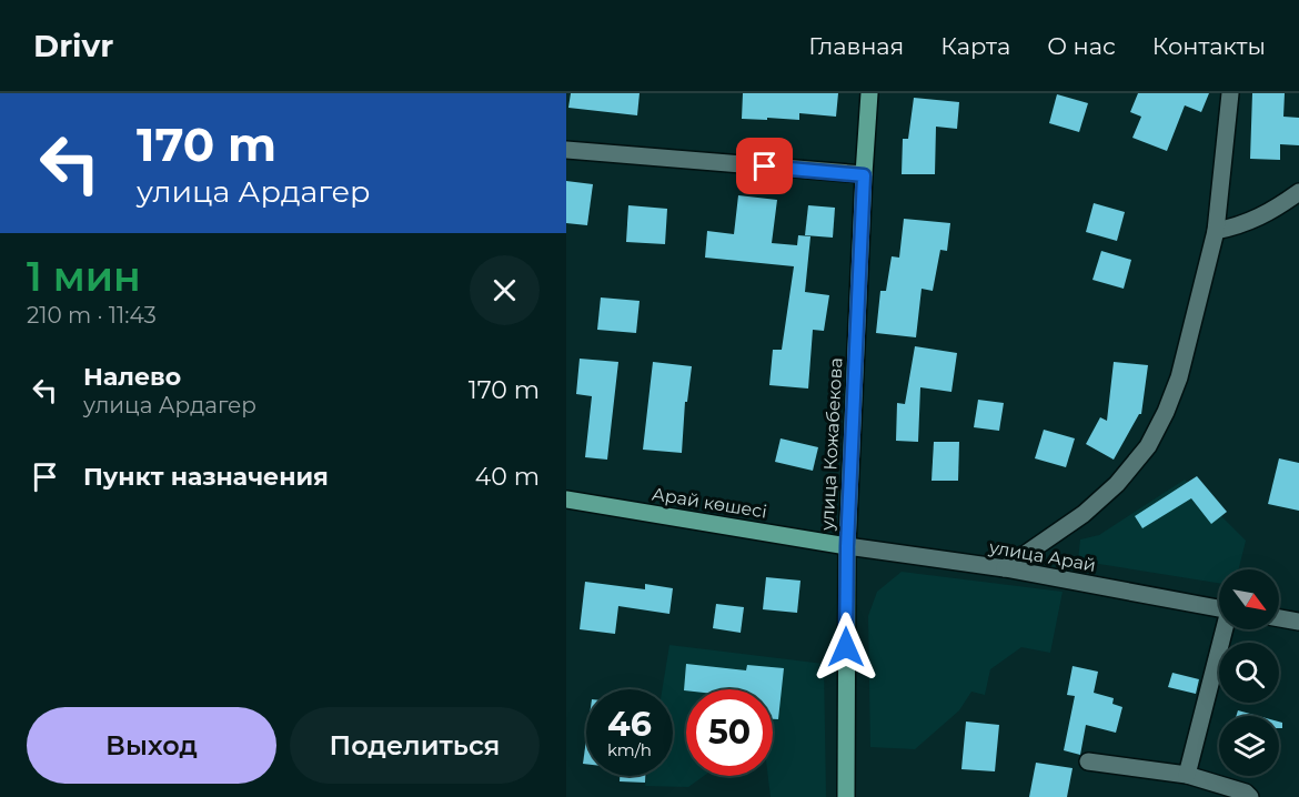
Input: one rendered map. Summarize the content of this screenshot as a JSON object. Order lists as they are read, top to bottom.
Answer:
{
  "streets": {
    "main road": ["улица Кожабекова", "Арай көшесі"],
    "street": ["улица Арай"]
  },
  "crossings": [
    ["улица Кожабекова", "Арай көшесі"],
    ["улица Кожабекова", "улица Арай"],
    ["Арай көшесі", "улица Арай"]
  ],
  "north": "bottom right",
  "page": {
    "header": "Drivr",
    "nav": [
      "Главная",
      "Карта",
      "О нас",
      "Контакты"
    ],
    "turn": ["170 m", "улица Ардагер"],
    "heading": ["1 мин", "210 m · 11:43"],
    "list": [
      {
        "name": "Налево",
        "note": "улица Ардагер",
        "value": "170 m"
      },
      {
        "name": "Пункт назначения",
        "value": "40 m"
      }
    ],
    "speed": "46 km/h",
    "limit": "50",
    "buttons": ["Выход", "Поделиться"]
  }
}
